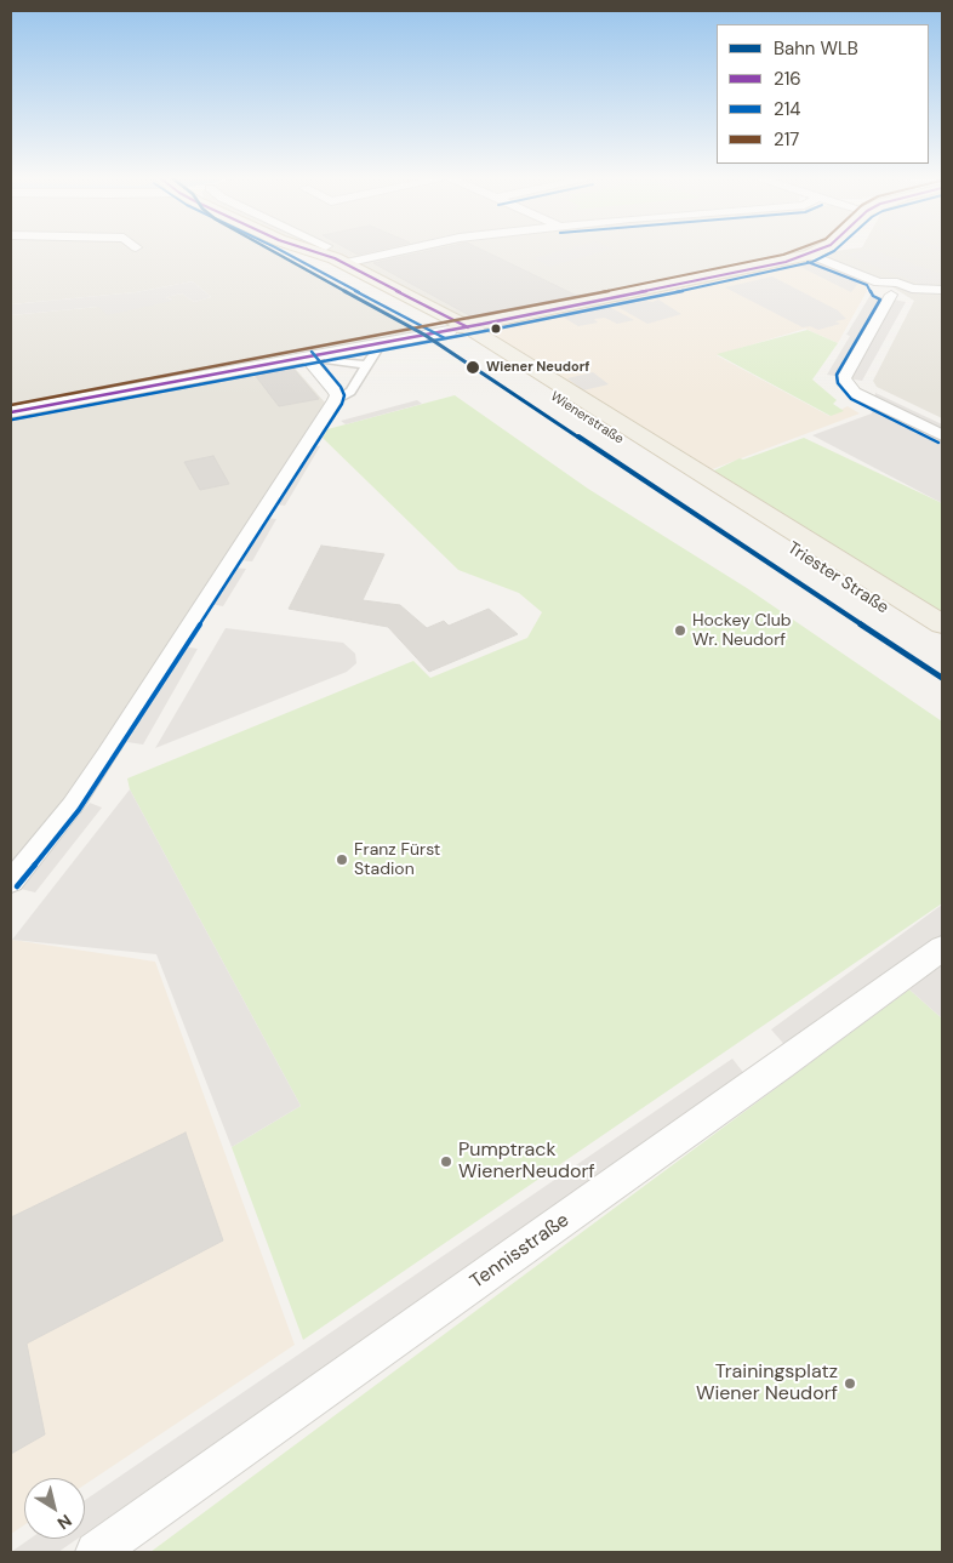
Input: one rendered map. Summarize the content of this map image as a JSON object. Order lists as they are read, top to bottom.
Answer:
{
  "streets": {
    "main road": ["Wienerstraße", "Triester Straße"],
    "street": ["Tennisstraße"]
  },
  "crossings": [
    ["Wienerstraße", "Triester Straße"]
  ],
  "places": [
    "Wiener Neudorf",
    "Hockey Club Wr. Neudorf",
    "Franz Fürst Stadion",
    "Pumptrack WienerNeudorf",
    "Trainingsplatz Wiener Neudorf"
  ],
  "lines": [
    "rail line WLB",
    "transit line 216",
    "transit line 214",
    "transit line 217"
  ],
  "legend": [
    "Bahn WLB",
    "216",
    "214",
    "217"
  ],
  "north": "bottom right"
}
